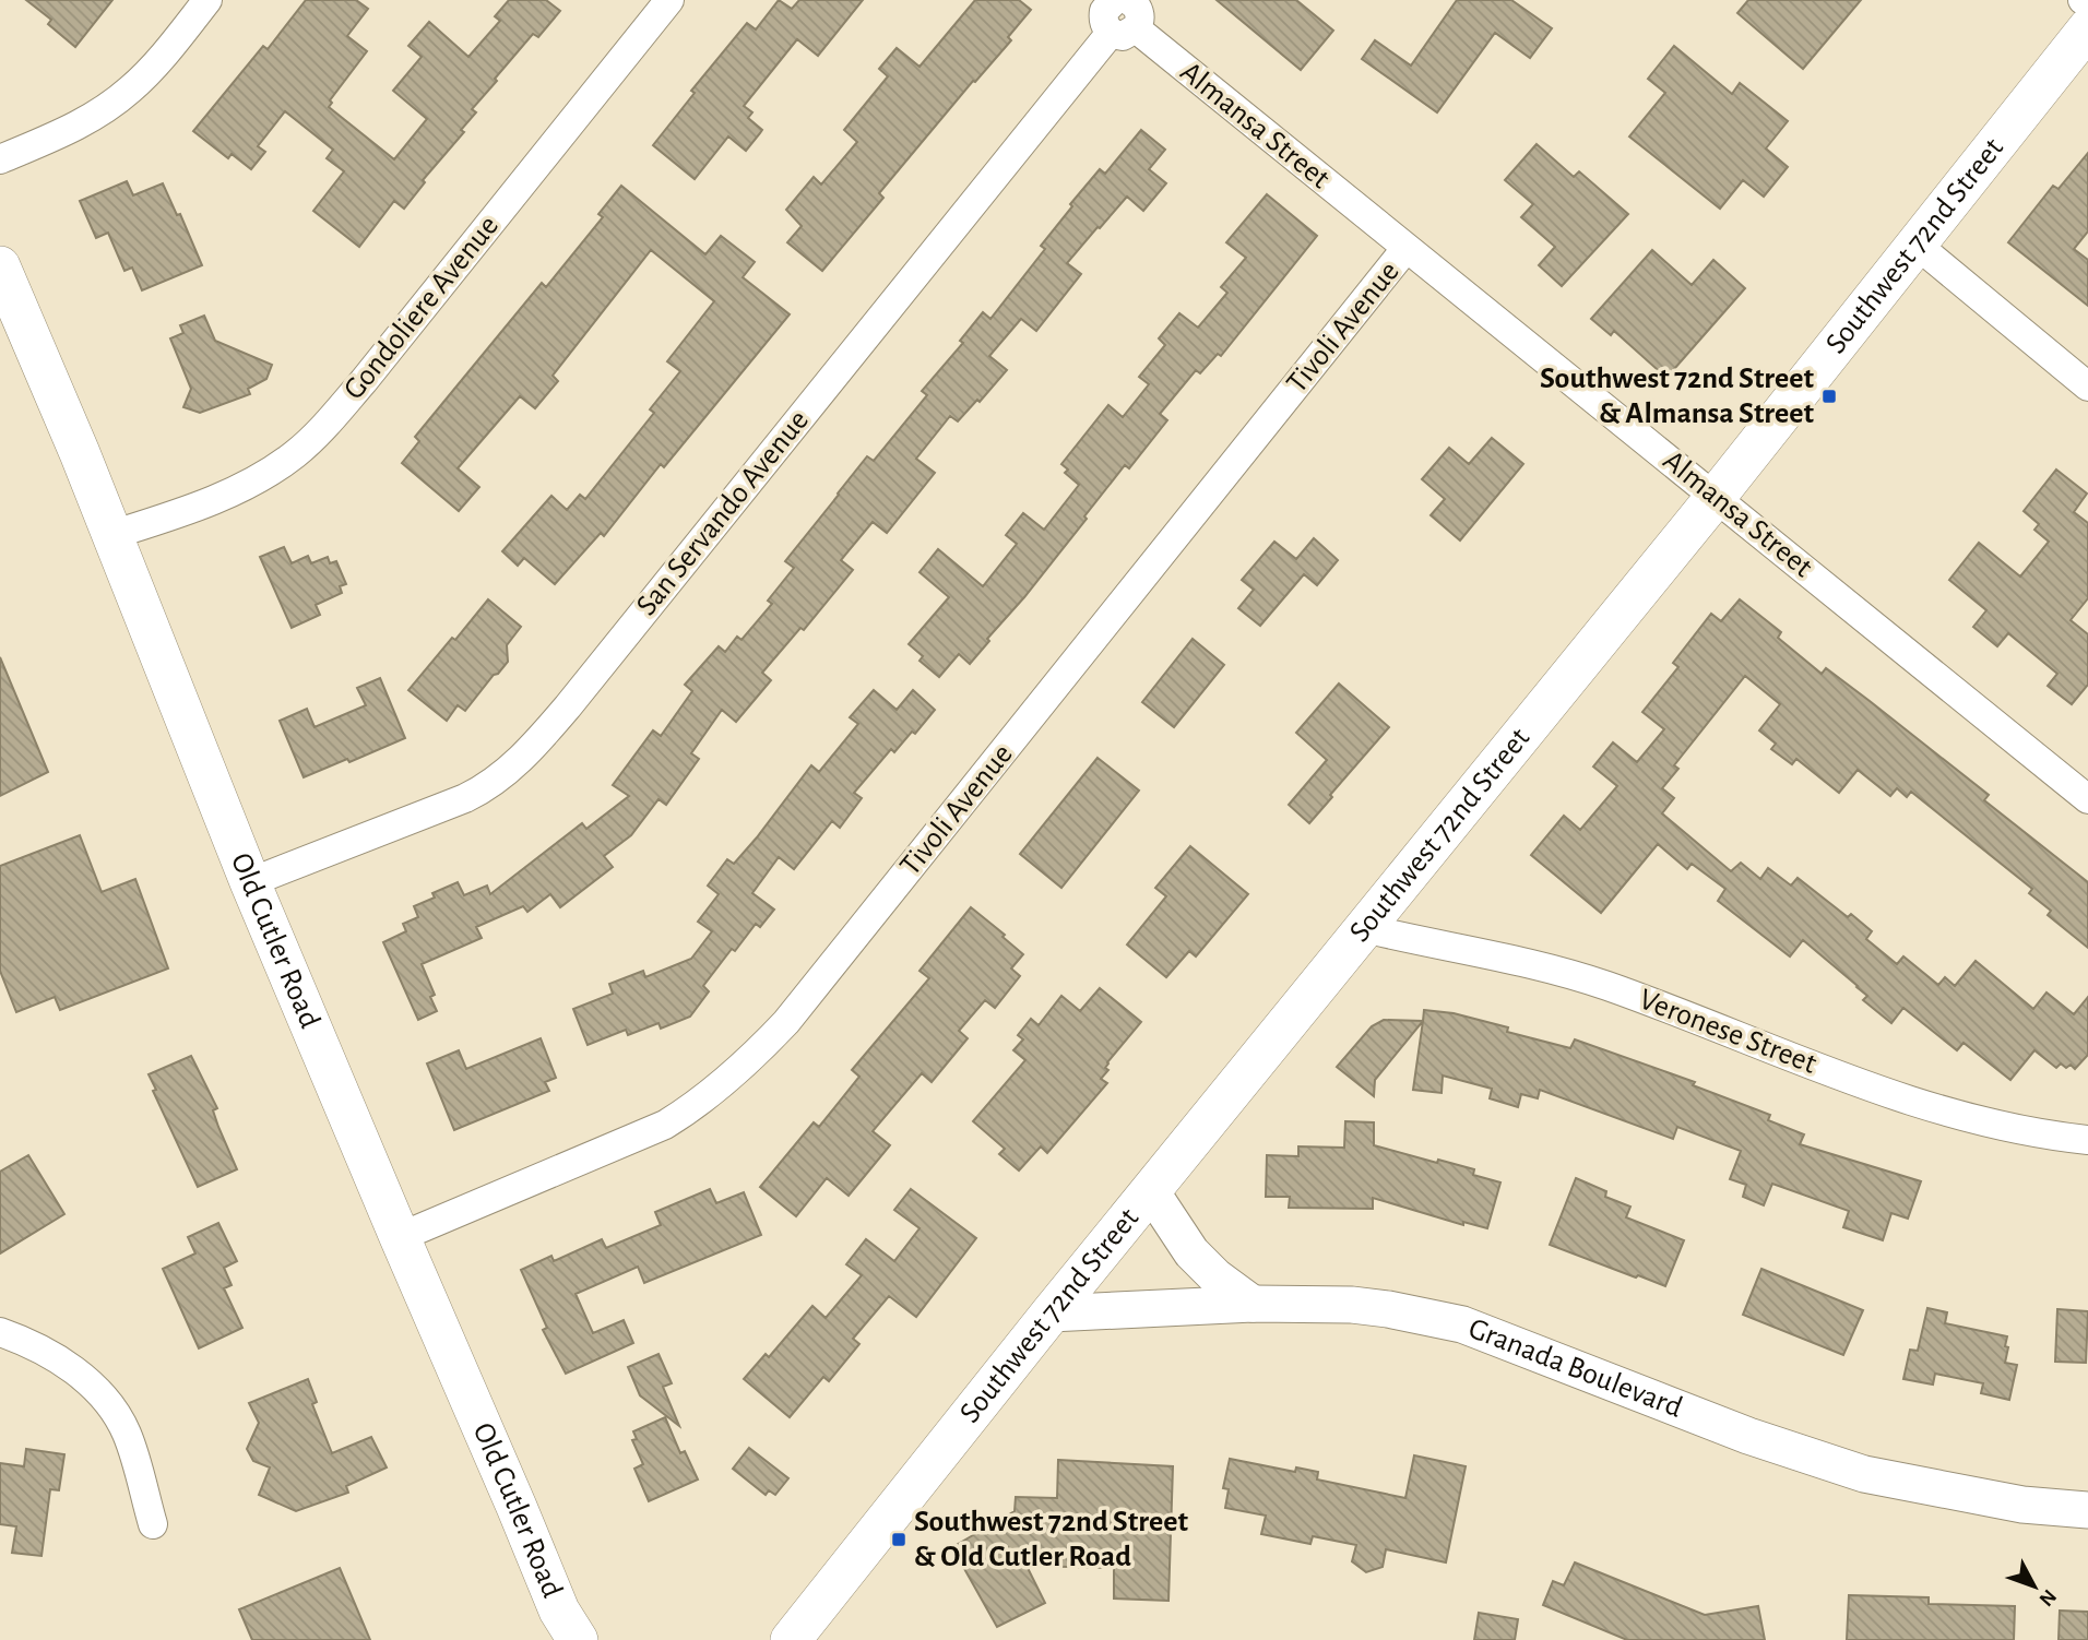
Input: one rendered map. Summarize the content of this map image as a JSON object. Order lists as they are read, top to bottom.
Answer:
{
  "streets": {
    "main road": ["Southwest 72nd Street", "Old Cutler Road"],
    "street": [
      "Almansa Street",
      "Gondoliere Avenue",
      "Tivoli Avenue",
      "San Servando Avenue",
      "Veronese Street",
      "Granada Boulevard"
    ]
  },
  "crossings": [
    ["Almansa Street", "Southwest 72nd Street"],
    ["Almansa Street", "Tivoli Avenue"],
    ["Almansa Street", "San Servando Avenue"],
    ["Southwest 72nd Street", "Veronese Street"],
    ["Southwest 72nd Street", "Granada Boulevard"],
    ["Gondoliere Avenue", "Old Cutler Road"],
    ["Tivoli Avenue", "Old Cutler Road"],
    ["San Servando Avenue", "Old Cutler Road"]
  ],
  "places": {
    "transit": ["Southwest 72nd Street & Almansa Street", "Southwest 72nd Street & Old Cutler Road"]
  },
  "north": "bottom right"
}
